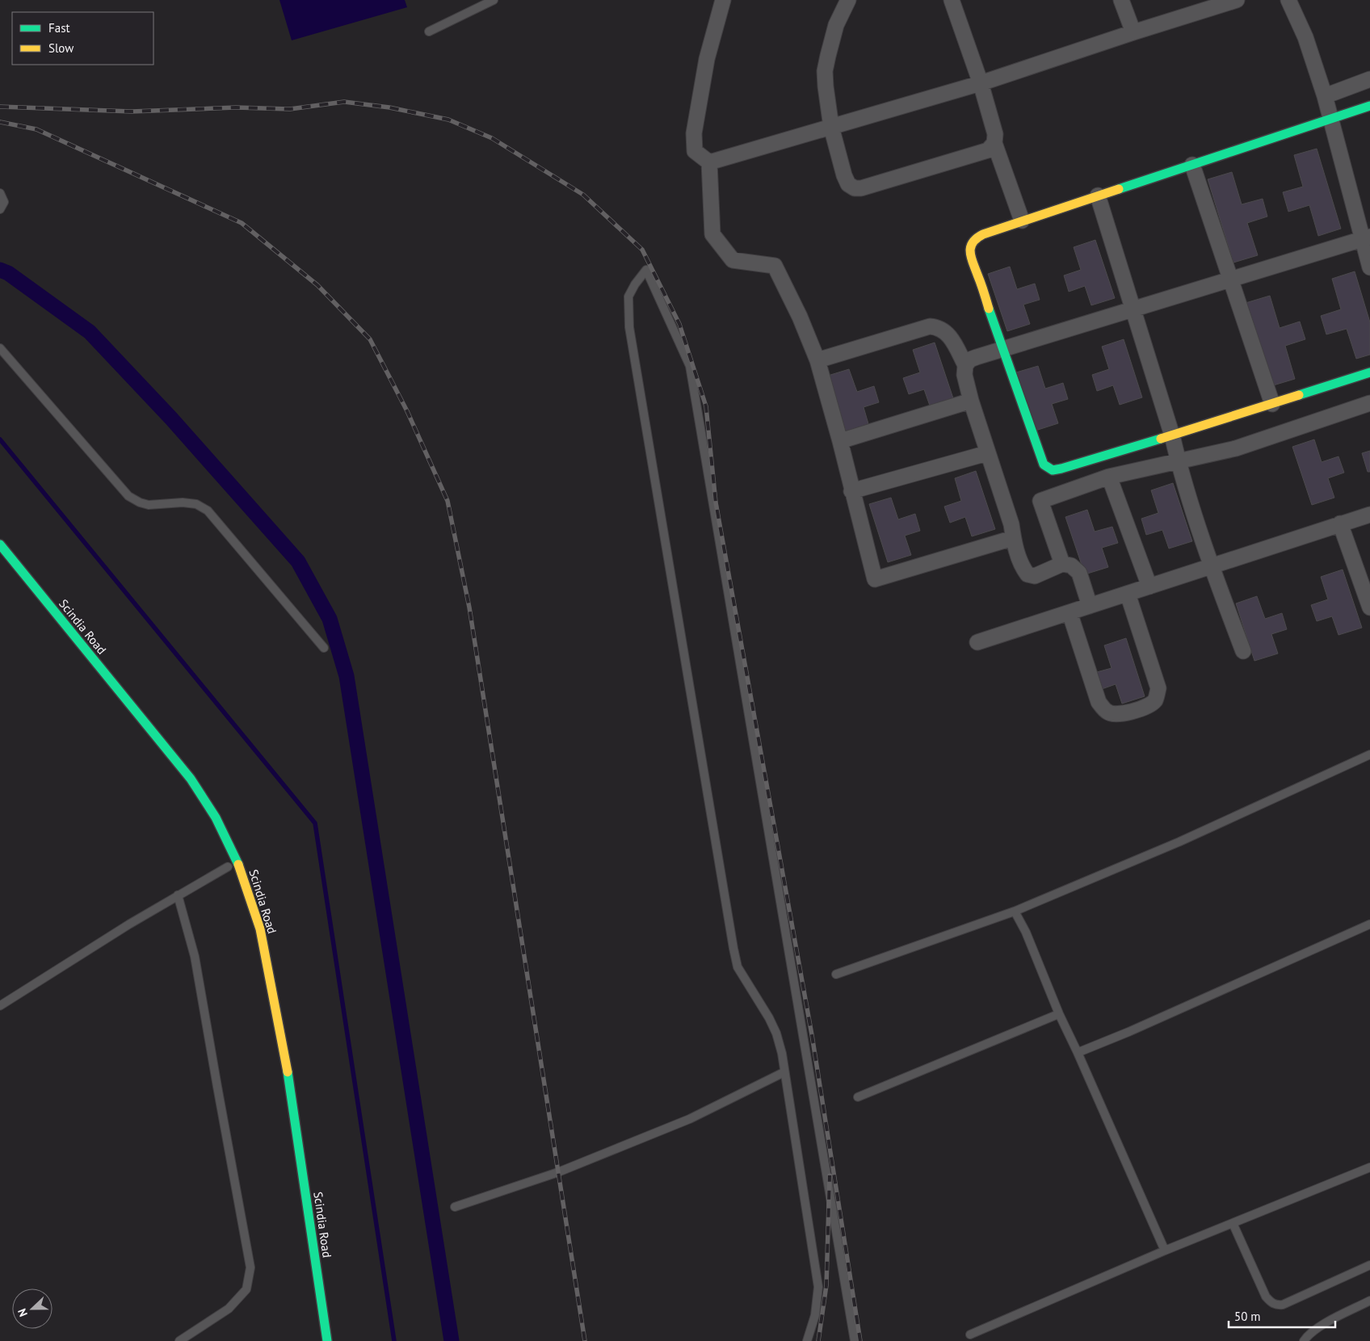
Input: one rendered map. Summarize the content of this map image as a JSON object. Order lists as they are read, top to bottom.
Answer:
{
  "streets": {
    "main road": ["Scindia Road"]
  },
  "legend": ["Fast", "Slow"],
  "scale_bar": "50 m",
  "north": "left"
}
